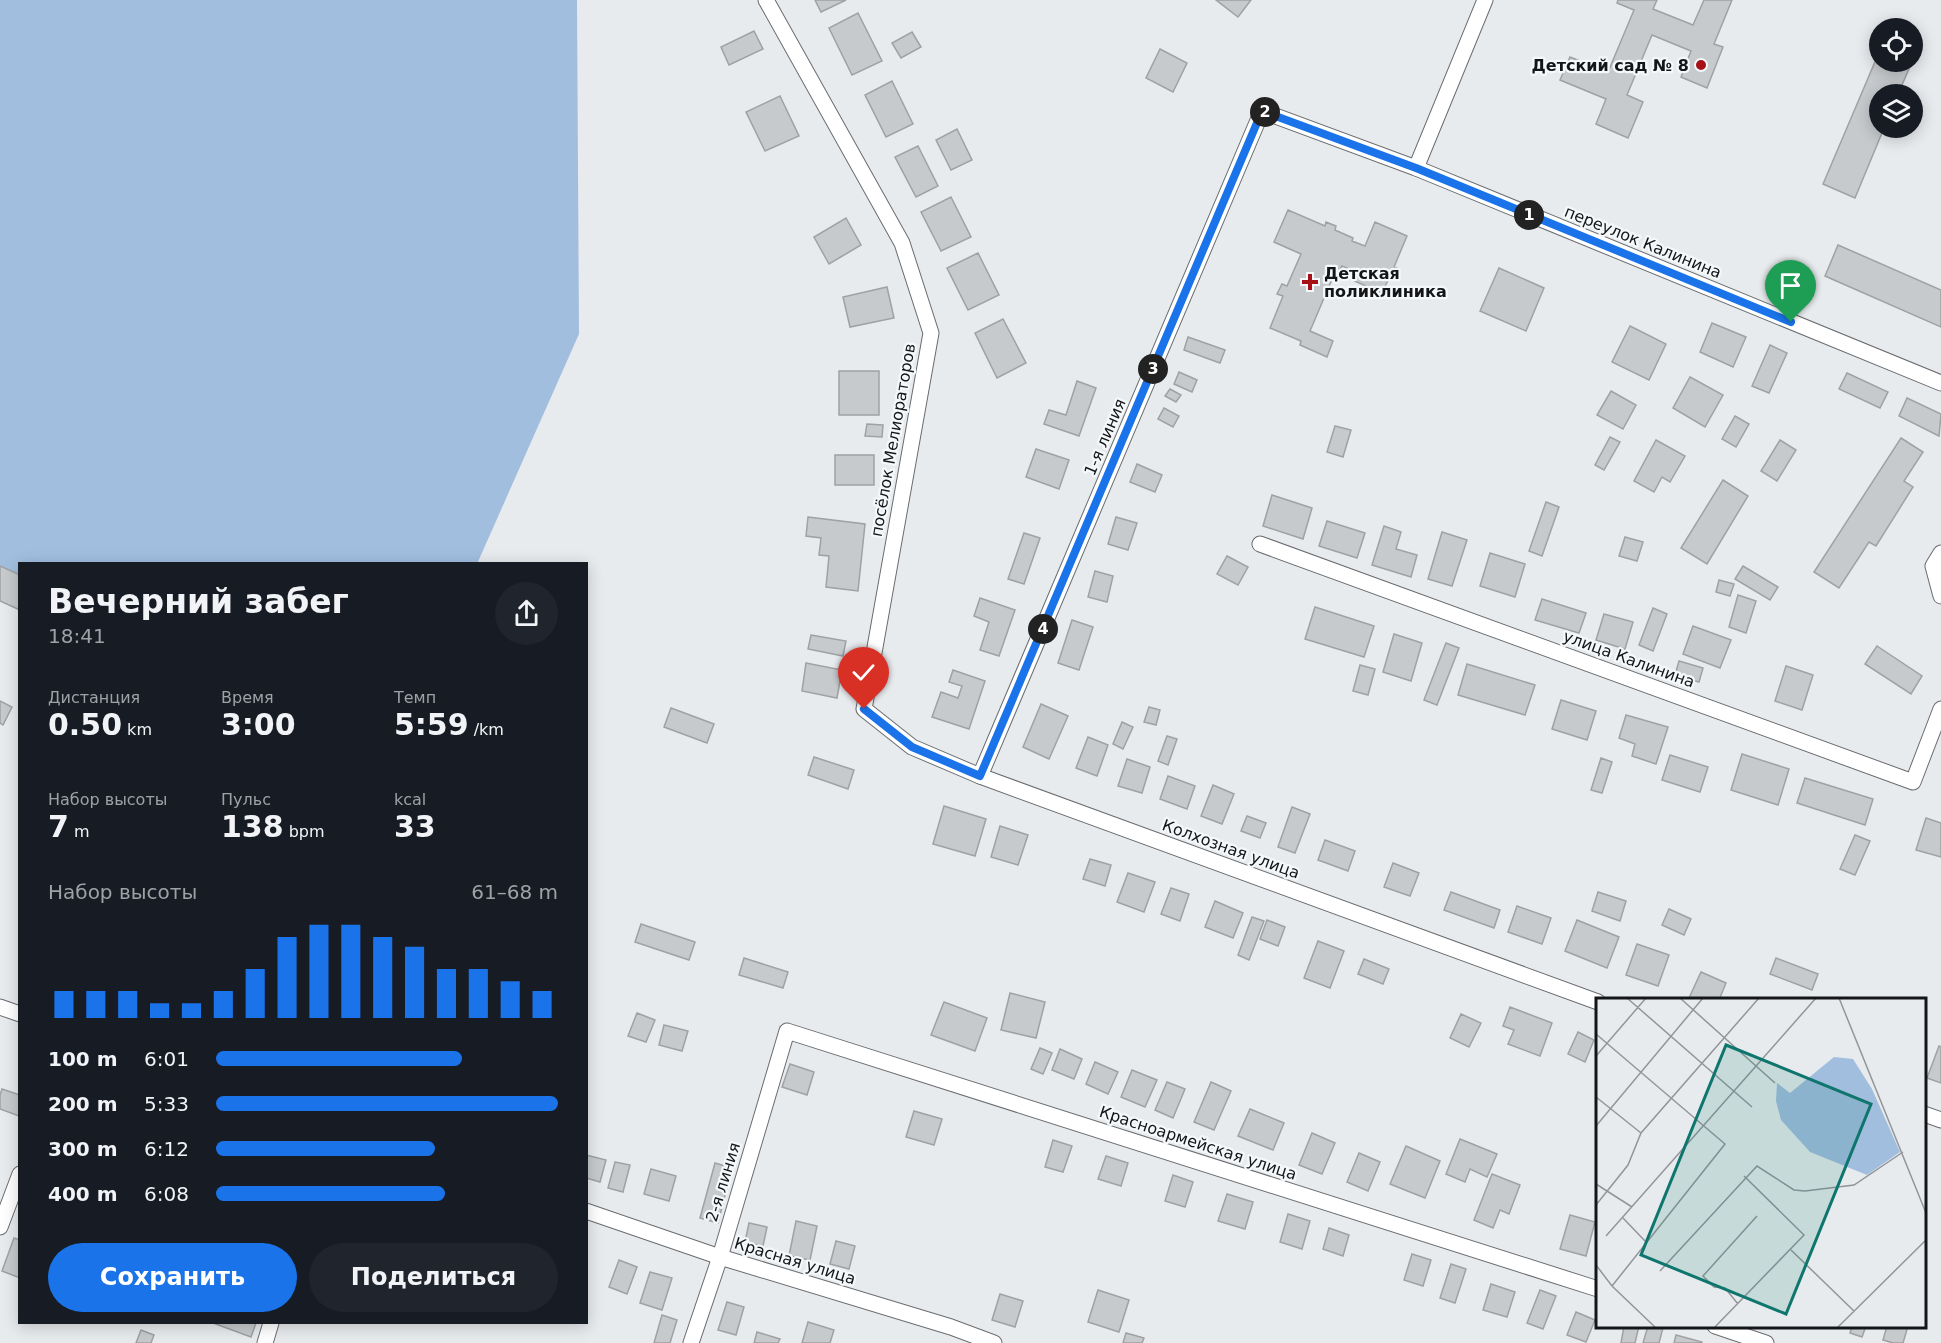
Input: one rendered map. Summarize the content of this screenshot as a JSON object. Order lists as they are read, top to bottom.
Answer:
{
  "streets": {
    "street": [
      "переулок Калинина",
      "1-я линия",
      "посёлок Мелиораторов",
      "улица Калинина",
      "Колхозная улица",
      "Красноармейская улица",
      "2-я линия",
      "Красная улица"
    ]
  },
  "crossings": [
    ["переулок Калинина", "1-я линия"],
    ["1-я линия", "Колхозная улица"],
    ["посёлок Мелиораторов", "Колхозная улица"],
    ["Красноармейская улица", "2-я линия"],
    ["2-я линия", "Красная улица"]
  ],
  "places": {
    "other": ["Детский сад № 8"],
    "health": ["Детская поликлиника"]
  },
  "page": {
    "pins": [
      "2",
      "1",
      "3",
      "4"
    ],
    "heading": ["Вечерний забег", "18:41"],
    "stats": [
      ["Дистанция", "0.50 km"],
      ["Время", "3:00"],
      ["Темп", "5:59 /km"],
      ["Набор высоты", "7 m"],
      ["Пульс", "138 bpm"],
      ["kcal", "33"]
    ],
    "chart": ["Набор высоты", "61–68 m"],
    "list": [
      {
        "name": "100 m",
        "note": "6:01"
      },
      {
        "name": "200 m",
        "note": "5:33"
      },
      {
        "name": "300 m",
        "note": "6:12"
      },
      {
        "name": "400 m",
        "note": "6:08"
      }
    ],
    "buttons": ["Сохранить", "Поделиться"]
  }
}
